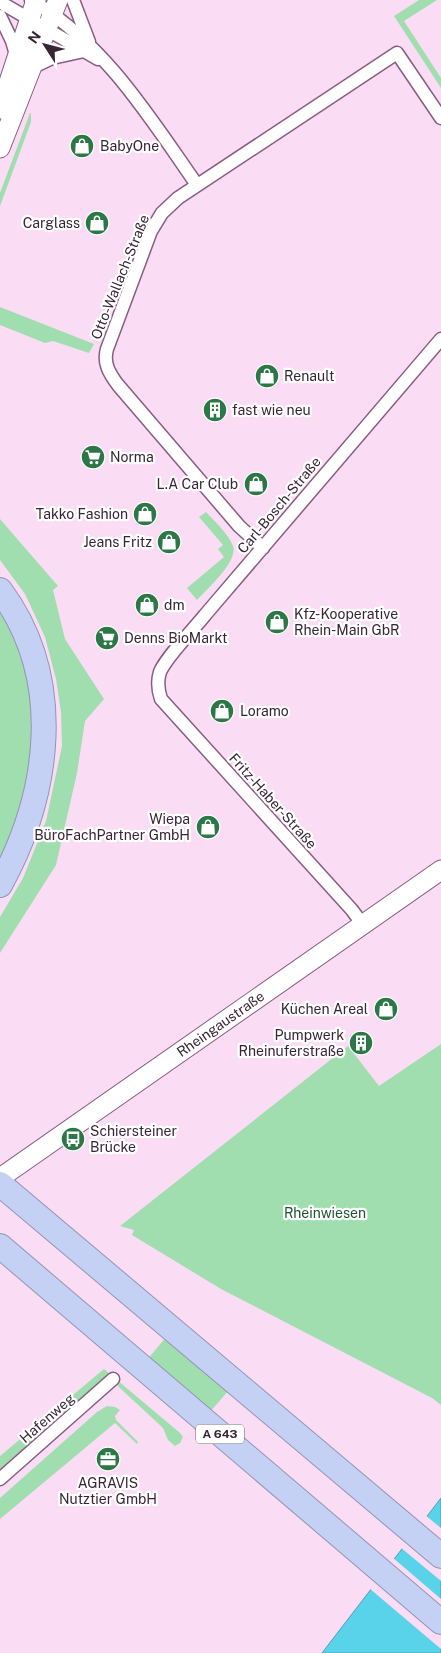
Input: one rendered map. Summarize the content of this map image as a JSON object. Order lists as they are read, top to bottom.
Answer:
{
  "streets": {
    "highway": ["A 643"],
    "street": [
      "Otto-Wallach-Straße",
      "Carl-Bosch-Straße",
      "Fritz-Haber-Straße",
      "Rheingaustraße",
      "Hafenweg"
    ]
  },
  "crossings": [
    ["Otto-Wallach-Straße", "Carl-Bosch-Straße"],
    ["Carl-Bosch-Straße", "Fritz-Haber-Straße"],
    ["Fritz-Haber-Straße", "Rheingaustraße"]
  ],
  "parks": ["Rheinwiesen"],
  "places": {
    "shop": [
      "BabyOne",
      "Carglass",
      "Renault",
      "L.A Car Club",
      "Takko Fashion",
      "Jeans Fritz",
      "dm",
      "Kfz-Kooperative Rhein-Main GbR",
      "Loramo",
      "Wiepa BüroFachPartner GmbH",
      "Küchen Areal"
    ],
    "building": ["fast wie neu", "Pumpwerk Rheinuferstraße"],
    "supermarket": ["Norma", "Denns BioMarkt"],
    "bus stop": ["Schiersteiner Brücke"],
    "office": ["AGRAVIS Nutztier GmbH"]
  },
  "north": "top left"
}
